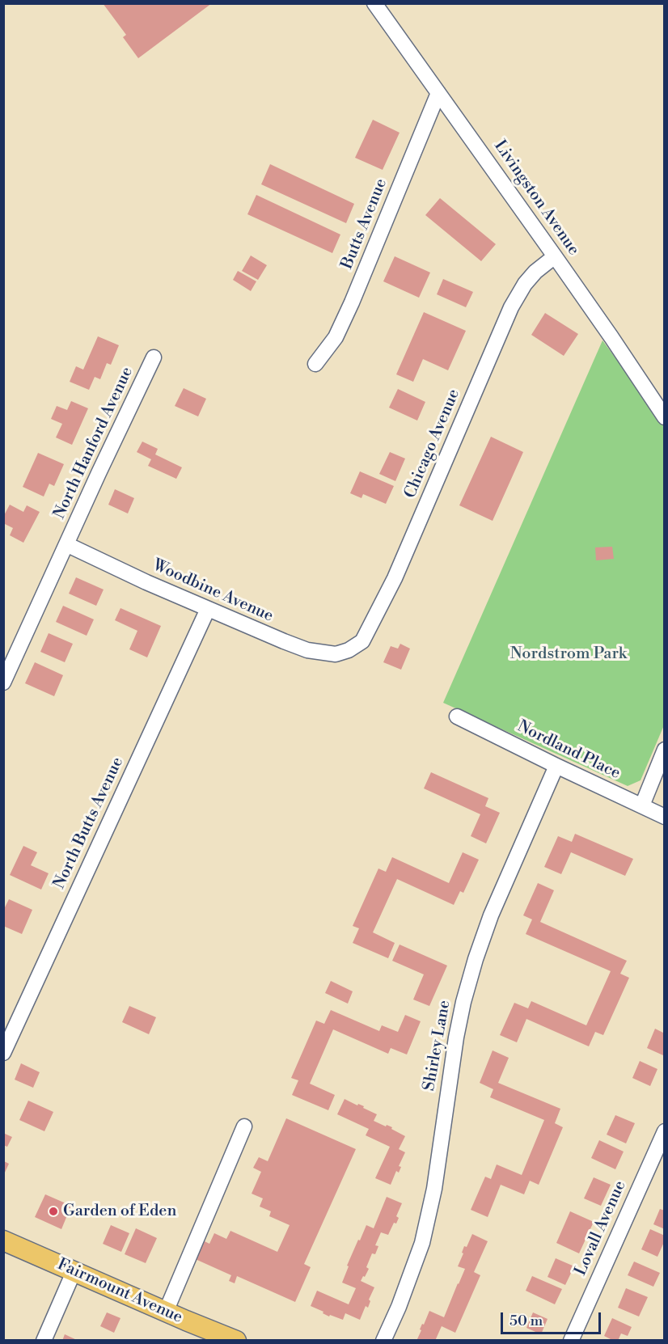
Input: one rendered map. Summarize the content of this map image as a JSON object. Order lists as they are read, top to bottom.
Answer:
{
  "streets": {
    "main road": ["Fairmount Avenue"],
    "street": [
      "Livingston Avenue",
      "Butts Avenue",
      "North Hanford Avenue",
      "Chicago Avenue",
      "Woodbine Avenue",
      "Nordland Place",
      "North Butts Avenue",
      "Shirley Lane",
      "Lovall Avenue"
    ]
  },
  "crossings": [
    ["Livingston Avenue", "Butts Avenue"],
    ["Livingston Avenue", "Chicago Avenue"],
    ["North Hanford Avenue", "Woodbine Avenue"],
    ["Chicago Avenue", "Woodbine Avenue"],
    ["Woodbine Avenue", "North Butts Avenue"],
    ["Nordland Place", "Shirley Lane"]
  ],
  "parks": ["Nordstrom Park"],
  "places": ["Garden of Eden"],
  "scale_bar": "50 m"
}
